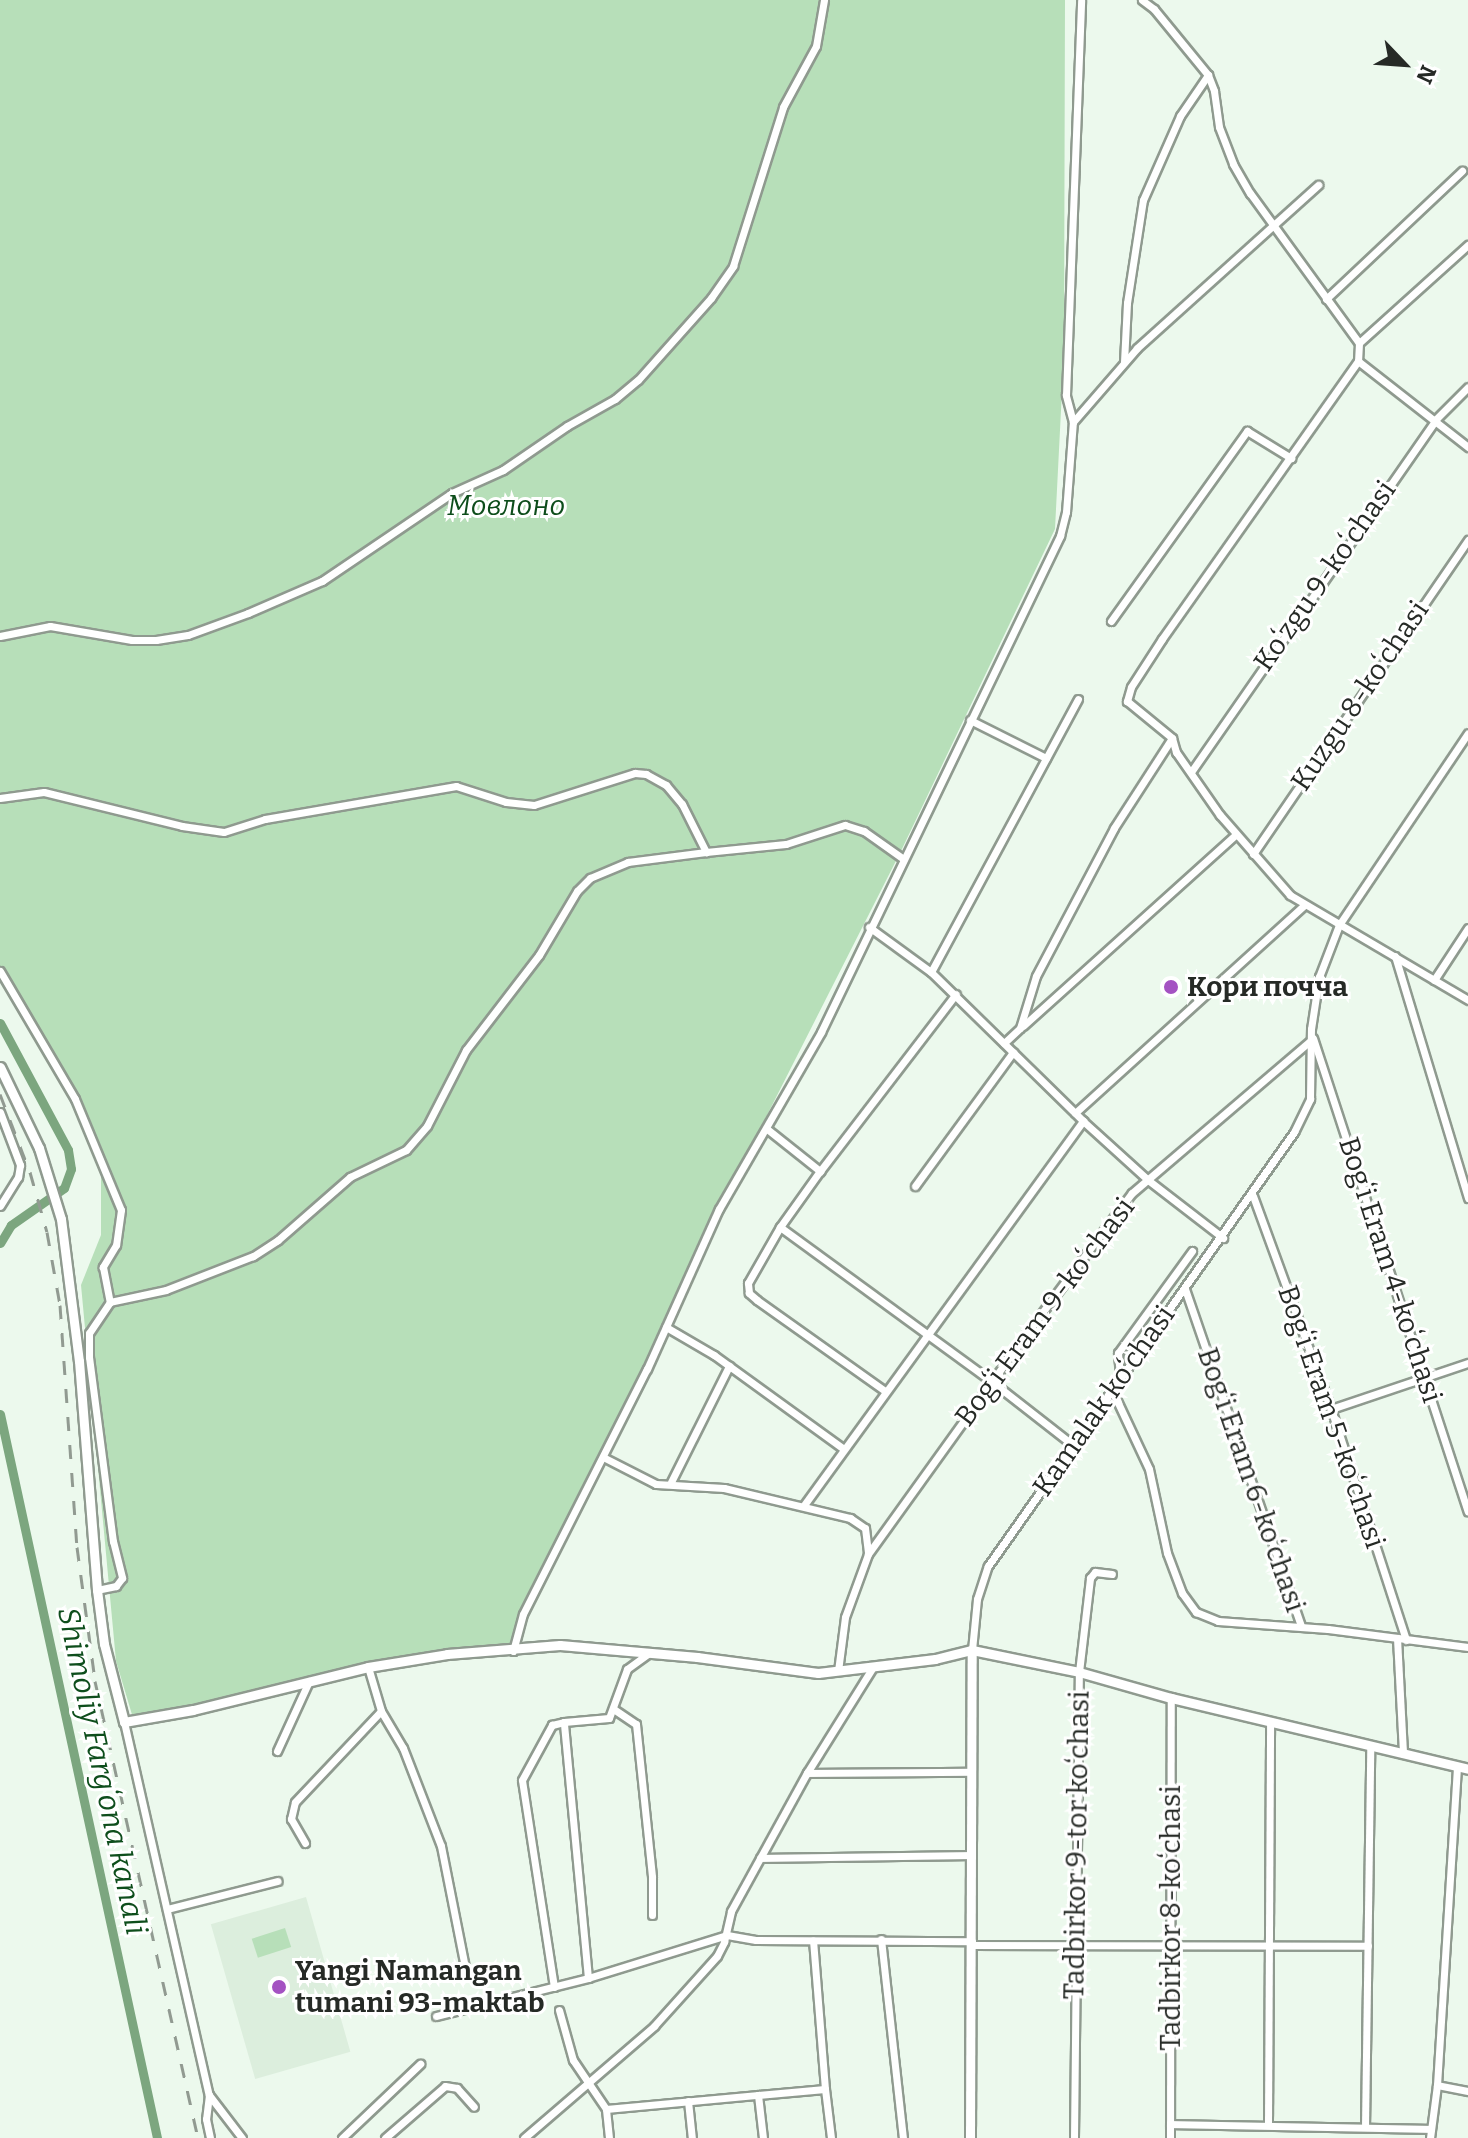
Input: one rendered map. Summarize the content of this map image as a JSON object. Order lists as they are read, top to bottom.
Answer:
{
  "streets": {
    "street": [
      "Koʻzgu 9-koʻchasi",
      "Kuzgu 8-koʻchasi",
      "Bogʻi Eram 4-koʻchasi",
      "Bogʻi Eram 9-koʻchasi",
      "Kamalak koʻchasi",
      "Bogʻi Eram 5-koʻchasi",
      "Bogʻi Eram 6-koʻchasi",
      "Tadbirkor 9-tor koʻchasi",
      "Tadbirkor 8-koʻchasi"
    ]
  },
  "crossings": [
    ["Bogʻi Eram 4-koʻchasi", "Kamalak koʻchasi"],
    ["Kamalak koʻchasi", "Bogʻi Eram 5-koʻchasi"],
    ["Kamalak koʻchasi", "Bogʻi Eram 6-koʻchasi"]
  ],
  "water": ["Shimoliy Fargʻona kanali"],
  "parks": ["Мовлоно"],
  "places": ["Кори почча", "Yangi Namangan tumani 93-maktab"],
  "north": "bottom right"
}
